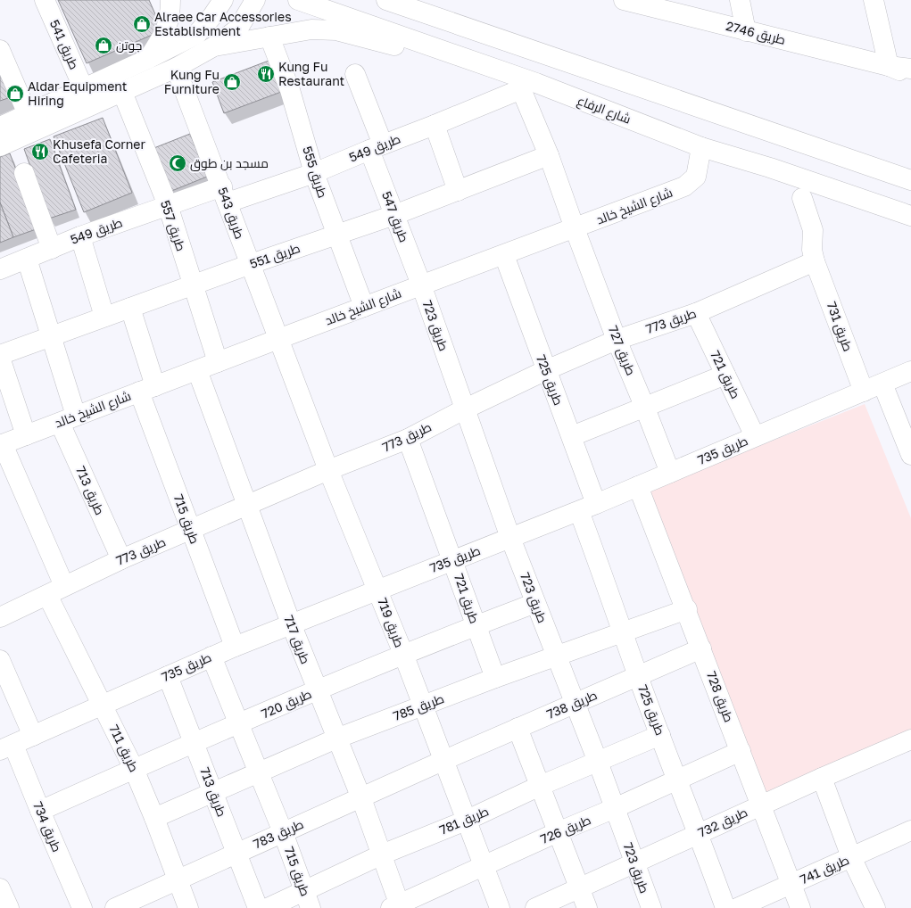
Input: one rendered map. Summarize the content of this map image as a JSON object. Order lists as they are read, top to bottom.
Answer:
{
  "streets": {
    "street": [
      "طريق 2746",
      "طريق 541",
      "شارع الرفاع",
      "طريق 549",
      "طريق 555",
      "شارع الشيخ خالد",
      "طريق 543",
      "طريق 547",
      "طريق 557",
      "طريق 551",
      "طريق 773",
      "طريق 723",
      "طريق 731",
      "طريق 727",
      "طريق 721",
      "طريق 725",
      "طريق 735",
      "طريق 713",
      "طريق 715",
      "طريق 719",
      "طريق 717",
      "طريق 728",
      "طريق 720",
      "طريق 738",
      "طريق 785",
      "طريق 711",
      "طريق 781",
      "طريق 732",
      "طريق 734",
      "طريق 726",
      "طريق 783",
      "طريق 741"
    ]
  },
  "crossings": [
    ["شارع الرفاع", "شارع الشيخ خالد"],
    ["طريق 549", "طريق 555"],
    ["طريق 549", "طريق 543"],
    ["طريق 549", "طريق 547"],
    ["طريق 549", "طريق 557"],
    ["طريق 549", "طريق 727"],
    ["طريق 549", "طريق 713"],
    ["طريق 555", "شارع الشيخ خالد"],
    ["طريق 555", "طريق 551"],
    ["شارع الشيخ خالد", "طريق 543"],
    ["شارع الشيخ خالد", "طريق 547"],
    ["شارع الشيخ خالد", "طريق 557"],
    ["شارع الشيخ خالد", "طريق 723"],
    ["شارع الشيخ خالد", "طريق 727"],
    ["شارع الشيخ خالد", "طريق 725"],
    ["شارع الشيخ خالد", "طريق 713"],
    ["شارع الشيخ خالد", "طريق 715"],
    ["شارع الشيخ خالد", "طريق 719"],
    ["شارع الشيخ خالد", "طريق 717"],
    ["طريق 543", "طريق 551"],
    ["طريق 543", "طريق 719"],
    ["طريق 547", "طريق 551"],
    ["طريق 547", "طريق 723"],
    ["طريق 557", "طريق 551"],
    ["طريق 551", "طريق 727"],
    ["طريق 551", "طريق 713"],
    ["طريق 551", "طريق 715"],
    ["طريق 773", "طريق 723"],
    ["طريق 773", "طريق 731"],
    ["طريق 773", "طريق 727"],
    ["طريق 773", "طريق 721"],
    ["طريق 773", "طريق 725"],
    ["طريق 773", "طريق 713"],
    ["طريق 773", "طريق 715"],
    ["طريق 773", "طريق 719"],
    ["طريق 773", "طريق 717"],
    ["طريق 773", "طريق 711"],
    ["طريق 723", "طريق 735"],
    ["طريق 723", "طريق 720"],
    ["طريق 723", "طريق 738"],
    ["طريق 723", "طريق 785"],
    ["طريق 723", "طريق 781"],
    ["طريق 723", "طريق 732"],
    ["طريق 723", "طريق 726"],
    ["طريق 731", "طريق 735"],
    ["طريق 727", "طريق 735"],
    ["طريق 721", "طريق 735"],
    ["طريق 721", "طريق 720"],
    ["طريق 721", "طريق 785"],
    ["طريق 725", "طريق 735"],
    ["طريق 725", "طريق 738"],
    ["طريق 725", "طريق 785"],
    ["طريق 725", "طريق 781"],
    ["طريق 725", "طريق 732"],
    ["طريق 725", "طريق 726"],
    ["طريق 735", "طريق 713"],
    ["طريق 735", "طريق 715"],
    ["طريق 735", "طريق 719"],
    ["طريق 735", "طريق 717"],
    ["طريق 735", "طريق 728"],
    ["طريق 735", "طريق 711"],
    ["طريق 735", "طريق 734"],
    ["طريق 713", "طريق 720"],
    ["طريق 713", "طريق 785"],
    ["طريق 713", "طريق 783"],
    ["طريق 715", "طريق 720"],
    ["طريق 715", "طريق 785"],
    ["طريق 715", "طريق 781"],
    ["طريق 715", "طريق 783"],
    ["طريق 719", "طريق 720"],
    ["طريق 719", "طريق 738"],
    ["طريق 719", "طريق 785"],
    ["طريق 719", "طريق 781"],
    ["طريق 719", "طريق 726"],
    ["طريق 719", "طريق 783"],
    ["طريق 717", "طريق 720"],
    ["طريق 717", "طريق 785"],
    ["طريق 717", "طريق 781"],
    ["طريق 717", "طريق 726"],
    ["طريق 717", "طريق 783"],
    ["طريق 728", "طريق 738"],
    ["طريق 728", "طريق 785"],
    ["طريق 728", "طريق 732"],
    ["طريق 728", "طريق 726"],
    ["طريق 728", "طريق 741"],
    ["طريق 720", "طريق 711"],
    ["طريق 720", "طريق 734"],
    ["طريق 738", "طريق 783"],
    ["طريق 785", "طريق 711"],
    ["طريق 711", "طريق 783"]
  ],
  "places": {
    "shop": [
      "Alraee Car Accessories Establishment",
      "جوتن",
      "Kung Fu Furniture",
      "Aldar Equipment Hiring"
    ],
    "restaurant": ["Kung Fu Restaurant", "Khusefa Corner Cafeteria"],
    "mosque": ["مسجد بن طوق"]
  }
}
